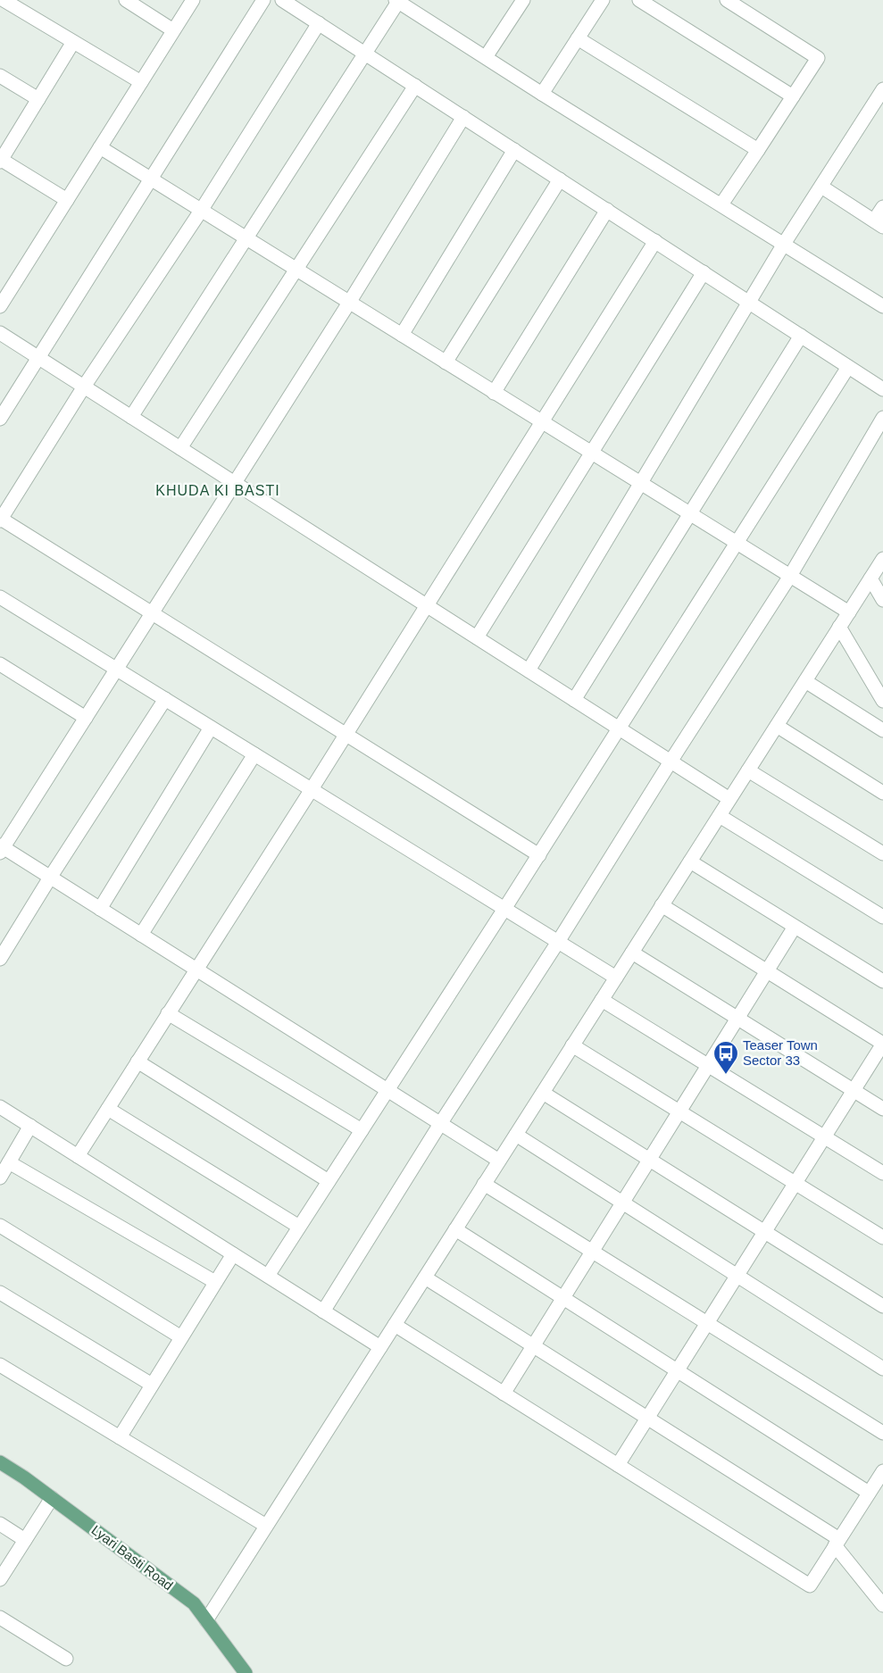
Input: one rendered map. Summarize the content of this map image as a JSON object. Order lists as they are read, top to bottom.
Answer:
{
  "streets": {
    "main road": ["Lyari Basti Road"]
  },
  "districts": ["KHUDA KI BASTI"],
  "places": {
    "bus stop": ["Teaser Town Sector 33"]
  }
}
